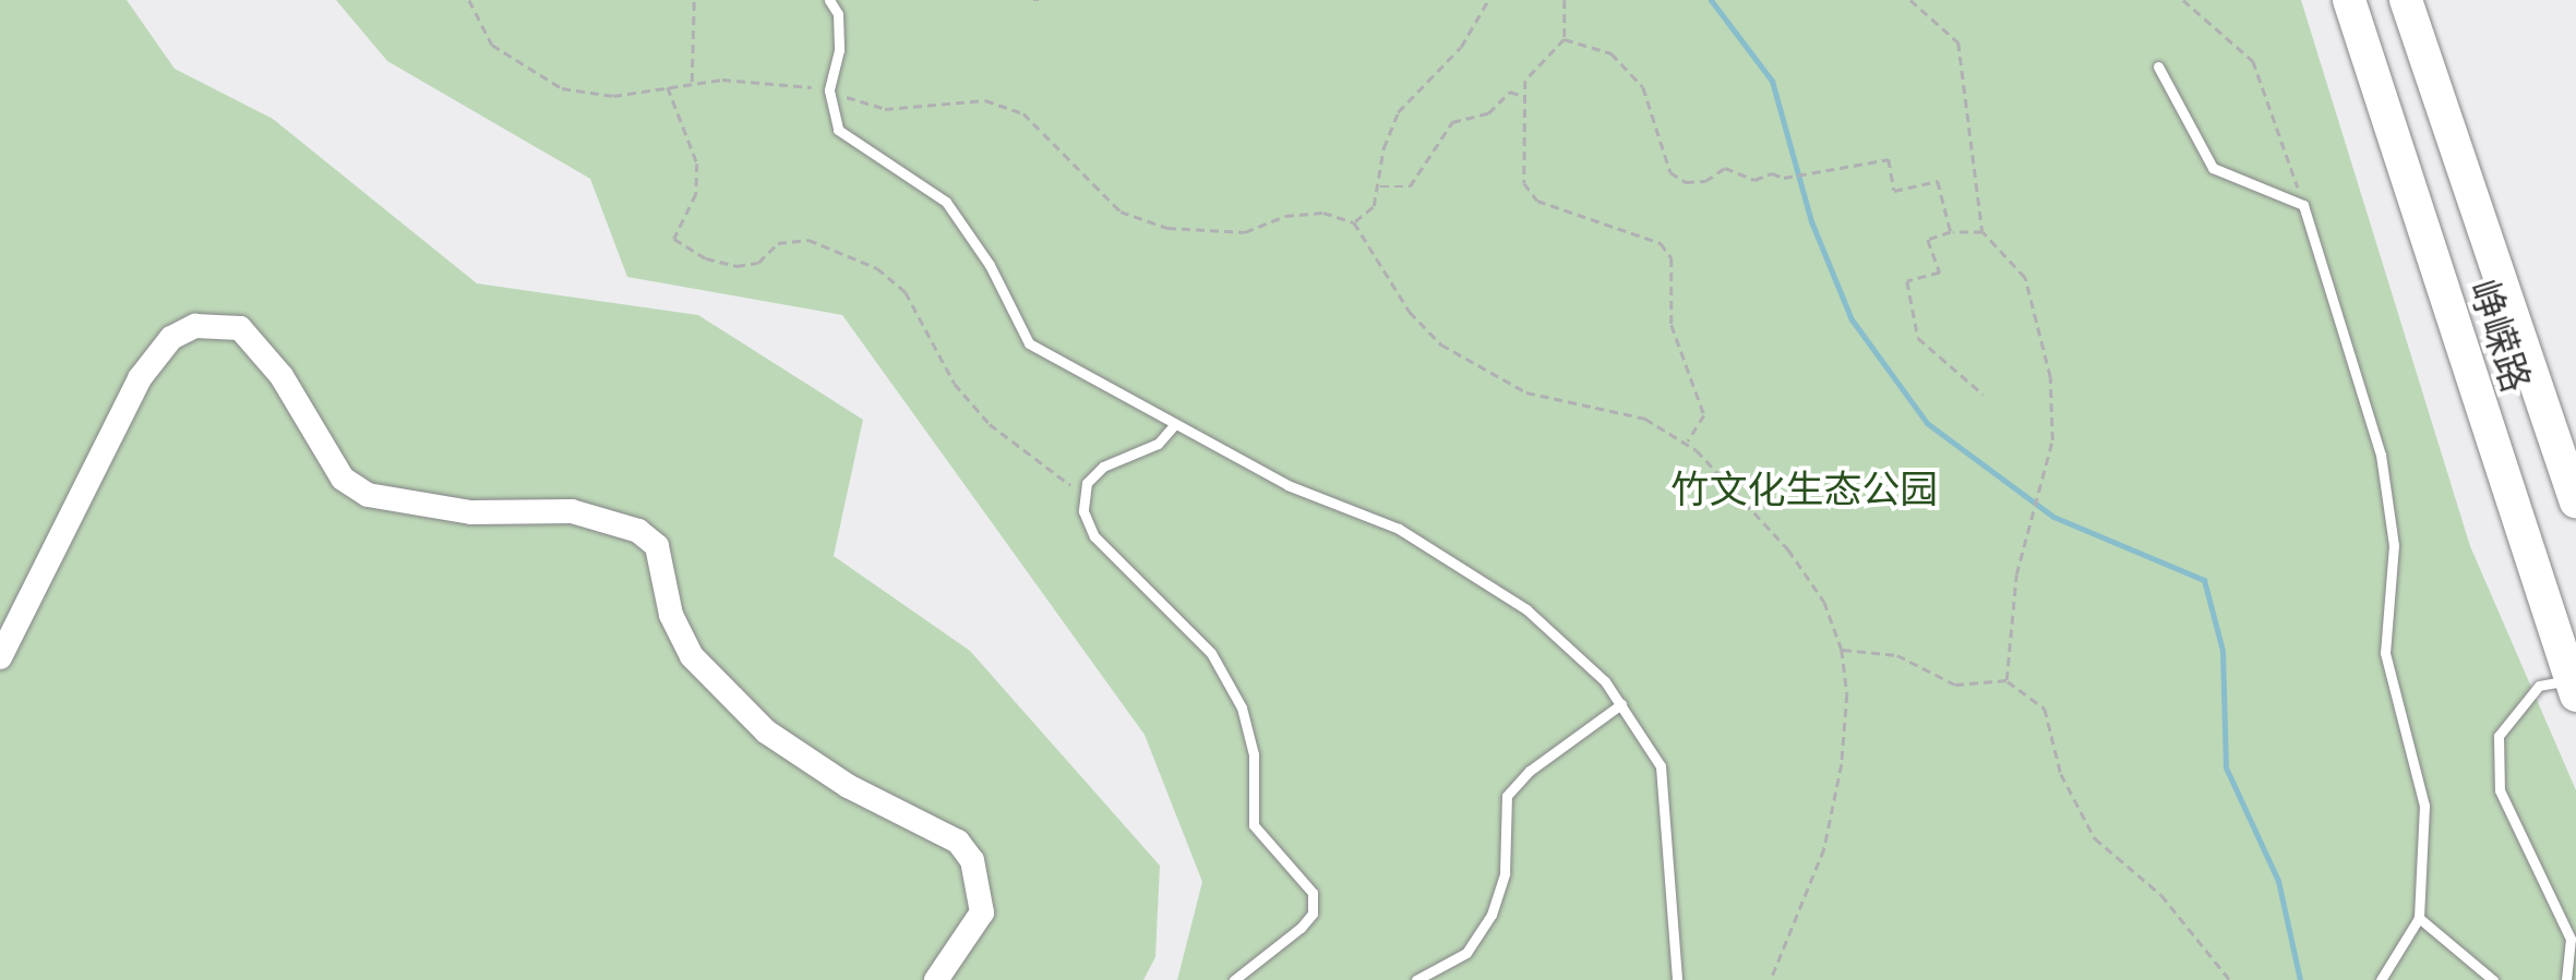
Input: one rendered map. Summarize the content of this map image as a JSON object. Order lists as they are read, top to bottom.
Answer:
{
  "streets": {
    "main road": ["峥嵘路"]
  },
  "parks": ["竹文化生态公园"]
}
